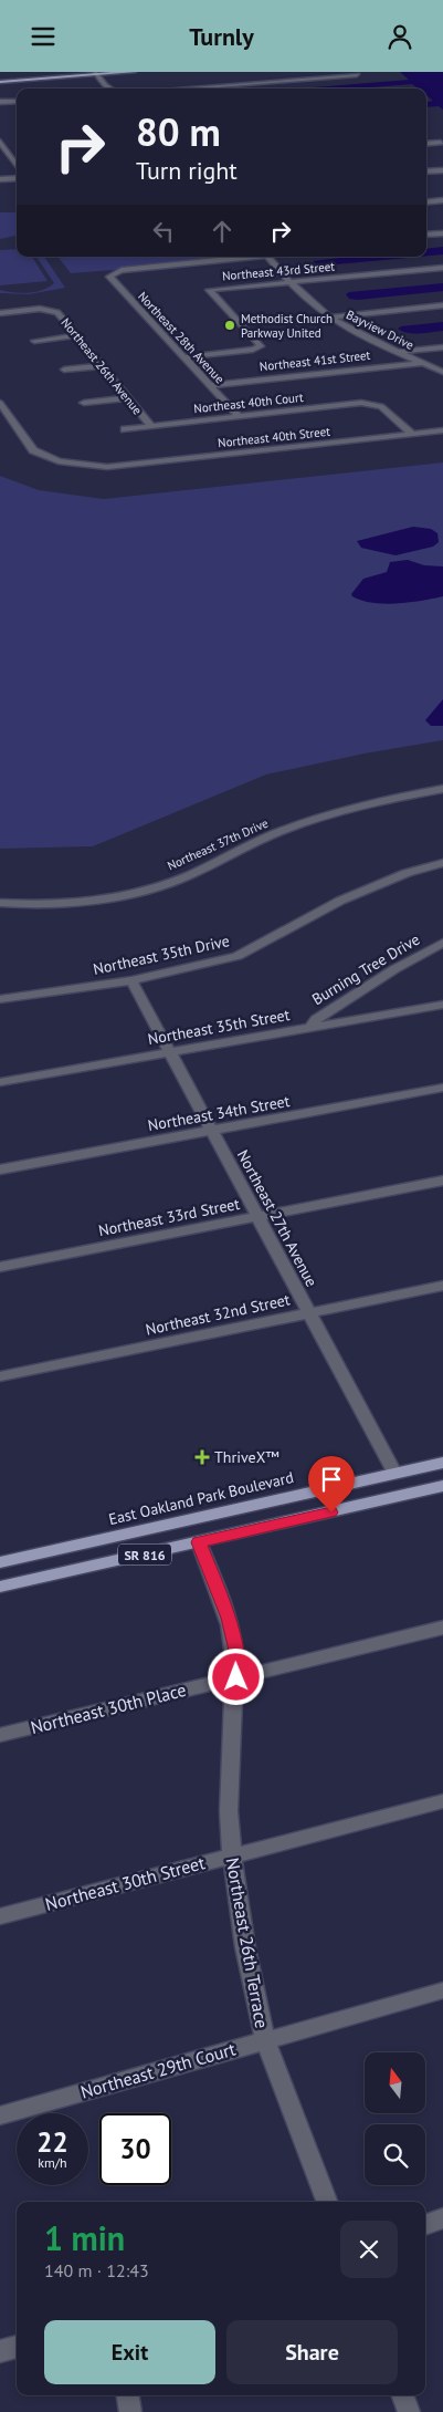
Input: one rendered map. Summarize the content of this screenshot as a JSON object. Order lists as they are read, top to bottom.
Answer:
{
  "streets": {
    "main road": ["East Oakland Park Boulevard", "SR 816"],
    "street": [
      "Northeast 43rd Street",
      "Bayview Drive",
      "Northeast 28th Avenue",
      "Northeast 41st Street",
      "Northeast 26th Avenue",
      "Northeast 40th Court",
      "Northeast 40th Street",
      "Northeast 37th Drive",
      "Northeast 35th Drive",
      "Burning Tree Drive",
      "Northeast 35th Street",
      "Northeast 34th Street",
      "Northeast 33rd Street",
      "Northeast 27th Avenue",
      "Northeast 32nd Street",
      "Northeast 30th Place",
      "Northeast 30th Street",
      "Northeast 26th Terrace",
      "Northeast 29th Court"
    ]
  },
  "crossings": [
    ["Northeast 43rd Street", "Bayview Drive"],
    ["Northeast 43rd Street", "Northeast 28th Avenue"],
    ["Bayview Drive", "Northeast 41st Street"],
    ["Northeast 28th Avenue", "Northeast 41st Street"],
    ["Northeast 28th Avenue", "Northeast 40th Court"],
    ["Northeast 26th Avenue", "Northeast 40th Court"],
    ["Northeast 40th Court", "Northeast 40th Street"],
    ["Northeast 35th Drive", "Northeast 27th Avenue"],
    ["Burning Tree Drive", "Northeast 35th Street"],
    ["Northeast 35th Street", "Northeast 27th Avenue"],
    ["Northeast 34th Street", "Northeast 27th Avenue"],
    ["Northeast 33rd Street", "Northeast 27th Avenue"],
    ["Northeast 27th Avenue", "Northeast 32nd Street"],
    ["Northeast 27th Avenue", "East Oakland Park Boulevard"],
    ["Northeast 30th Street", "Northeast 26th Terrace"],
    ["Northeast 26th Terrace", "Northeast 29th Court"]
  ],
  "places": {
    "other": ["Methodist Church Parkway United"],
    "health": ["ThriveX™"]
  },
  "north": "top",
  "page": {
    "header": "Turnly",
    "turn": ["80 m", "Turn right"],
    "speed": "22 km/h",
    "limit": "30",
    "heading": ["1 min", "140 m · 12:43"],
    "buttons": ["Exit", "Share"]
  }
}
